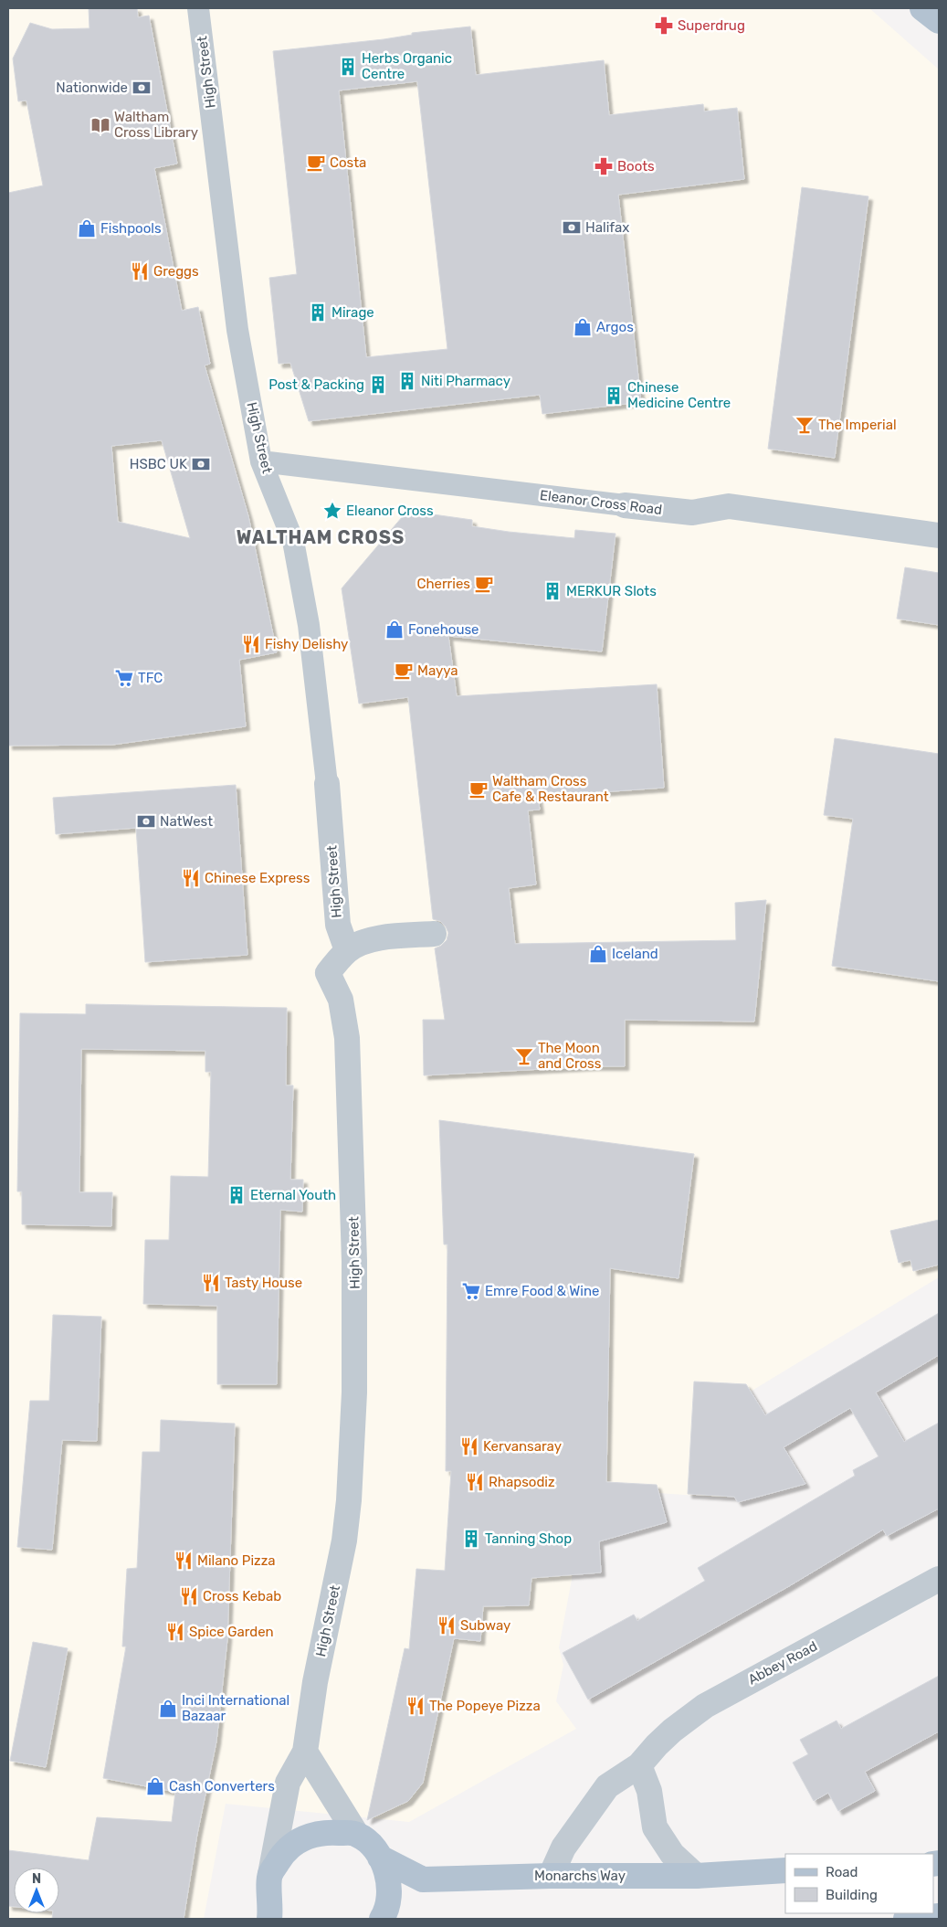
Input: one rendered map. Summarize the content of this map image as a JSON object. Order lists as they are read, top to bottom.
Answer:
{
  "streets": {
    "main road": ["Monarchs Way"],
    "street": ["High Street", "Eleanor Cross Road", "Abbey Road"]
  },
  "crossings": [
    ["High Street", "Eleanor Cross Road"],
    ["Abbey Road", "Monarchs Way"]
  ],
  "districts": ["WALTHAM CROSS"],
  "places": {
    "pharmacy": ["Superdrug", "Boots"],
    "building": [
      "Herbs Organic Centre",
      "Mirage",
      "Niti Pharmacy",
      "Post & Packing",
      "Chinese Medicine Centre",
      "MERKUR Slots",
      "Eternal Youth",
      "Tanning Shop"
    ],
    "bank": [
      "Nationwide",
      "Halifax",
      "HSBC UK",
      "NatWest"
    ],
    "library": ["Waltham Cross Library"],
    "cafe": [
      "Costa",
      "Cherries",
      "Mayya",
      "Waltham Cross Cafe & Restaurant"
    ],
    "shop": [
      "Fishpools",
      "Argos",
      "Fonehouse",
      "Iceland",
      "Inci International Bazaar",
      "Cash Converters"
    ],
    "restaurant": [
      "Greggs",
      "Fishy Delishy",
      "Chinese Express",
      "Tasty House",
      "Kervansaray",
      "Rhapsodiz",
      "Milano Pizza",
      "Cross Kebab",
      "Subway",
      "Spice Garden",
      "The Popeye Pizza"
    ],
    "bar": ["The Imperial", "The Moon and Cross"],
    "place": ["Eleanor Cross"],
    "supermarket": ["TFC", "Emre Food & Wine"]
  },
  "legend": ["Road", "Building"],
  "north": "top"
}
